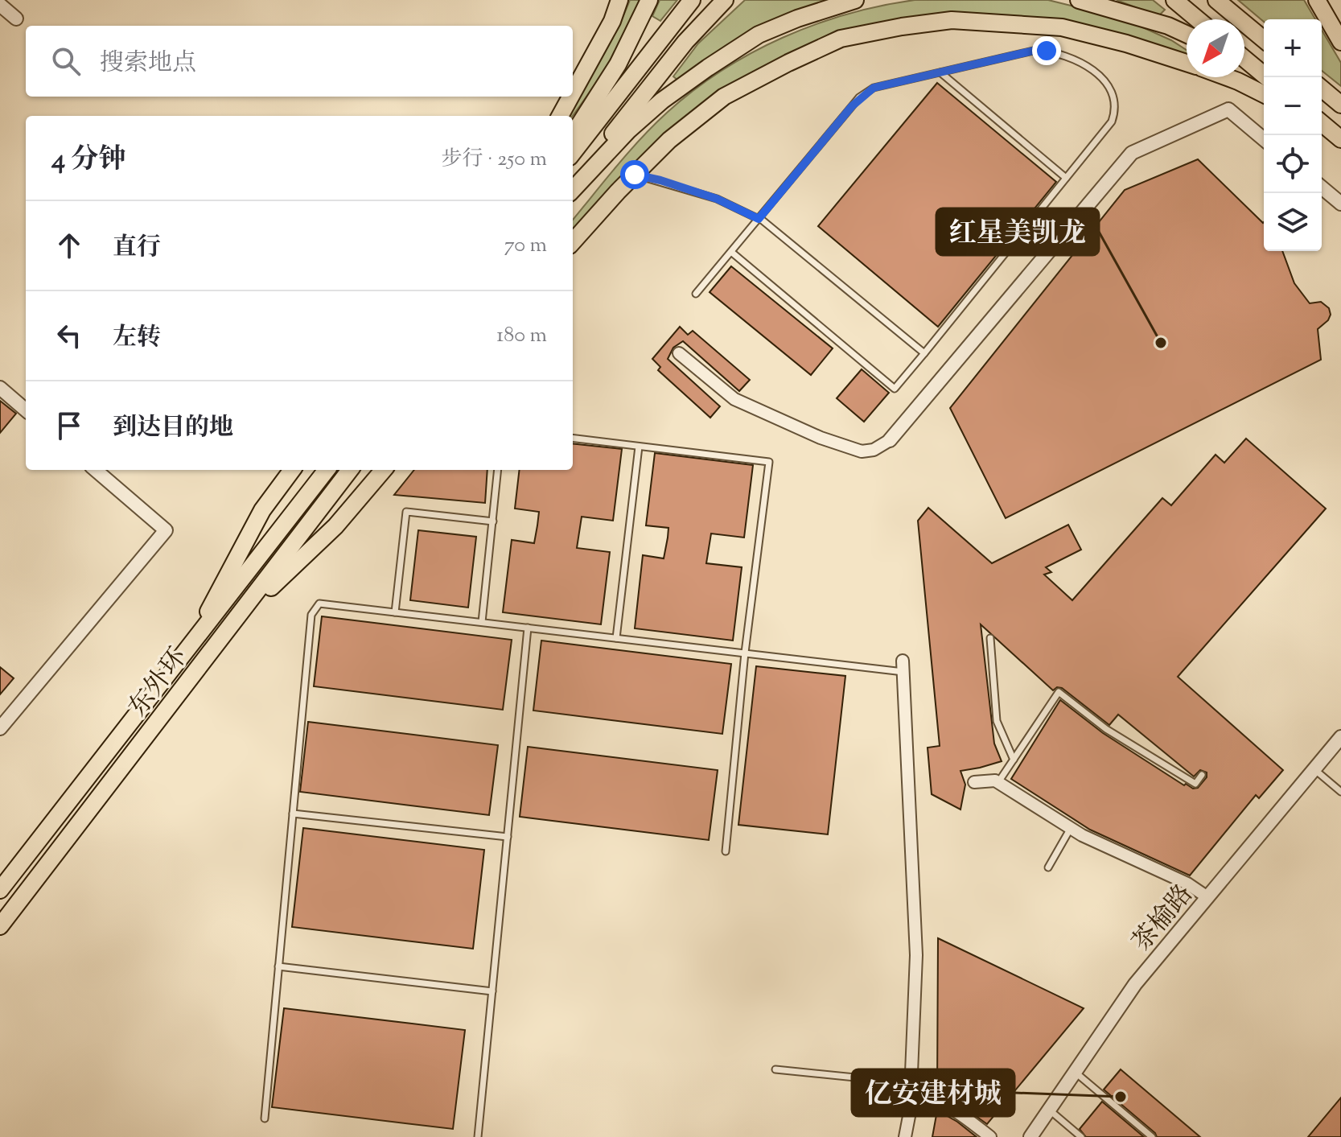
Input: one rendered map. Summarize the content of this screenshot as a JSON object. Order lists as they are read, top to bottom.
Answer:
{
  "streets": {
    "main road": ["东外环"],
    "street": ["茶榆路"]
  },
  "places": ["红星美凯龙", "亿安建材城"],
  "north": "bottom left",
  "page": {
    "map_buttons": ["+", "−"],
    "search": "搜索地点",
    "heading": ["4 分钟", "步行 · 250 m"],
    "list": [
      ["直行", "70 m"],
      ["左转", "180 m"],
      "到达目的地"
    ]
  }
}
